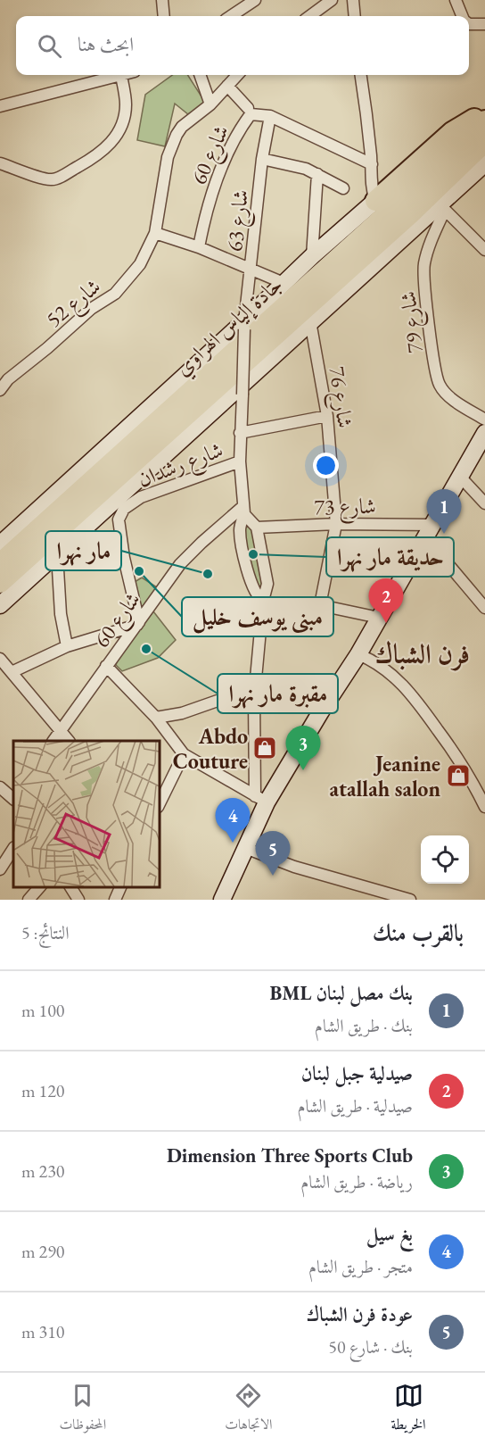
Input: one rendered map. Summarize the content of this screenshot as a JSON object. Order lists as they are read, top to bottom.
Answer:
{
  "streets": {
    "highway": ["جادة إلياس الهراوي"],
    "street": [
      "شارع 60",
      "شارع 63",
      "شارع 52",
      "شارع 79",
      "شارع 76",
      "شارع رشدان",
      "شارع 73"
    ]
  },
  "crossings": [
    ["شارع 60", "شارع 63"],
    ["شارع 60", "شارع رشدان"],
    ["شارع 63", "جادة إلياس الهراوي"],
    ["شارع 63", "شارع رشدان"],
    ["شارع 76", "شارع 73"]
  ],
  "districts": ["فرن الشباك"],
  "places": {
    "other": [
      "حديقة مار نهرا",
      "مبنى يوسف خليل",
      "مار نهرا",
      "مقبرة مار نهرا"
    ],
    "shop": ["Abdo Couture", "Jeanine atallah salon"]
  },
  "page": {
    "search": "ابحث هنا",
    "pins": [
      "1",
      "2",
      "3",
      "4",
      "5"
    ],
    "heading": ["بالقرب منك", "النتائج: 5"],
    "list": [
      {
        "mark": "1",
        "name": "بنك مصل لبنان BML",
        "note": "بنك · طريق الشام",
        "value": "100 m"
      },
      {
        "mark": "2",
        "name": "صيدلية جبل لبنان",
        "note": "صيدلية · طريق الشام",
        "value": "120 m"
      },
      {
        "mark": "3",
        "name": "Dimension Three Sports Club",
        "note": "رياضة · طريق الشام",
        "value": "230 m"
      },
      {
        "mark": "4",
        "name": "بغ سيل",
        "note": "متجر · طريق الشام",
        "value": "290 m"
      },
      {
        "mark": "5",
        "name": "عودة فرن الشباك",
        "note": "بنك · شارع 50",
        "value": "310 m"
      }
    ],
    "nav": ["الخريطة", "الاتجاهات", "المحفوظات"]
  }
}
